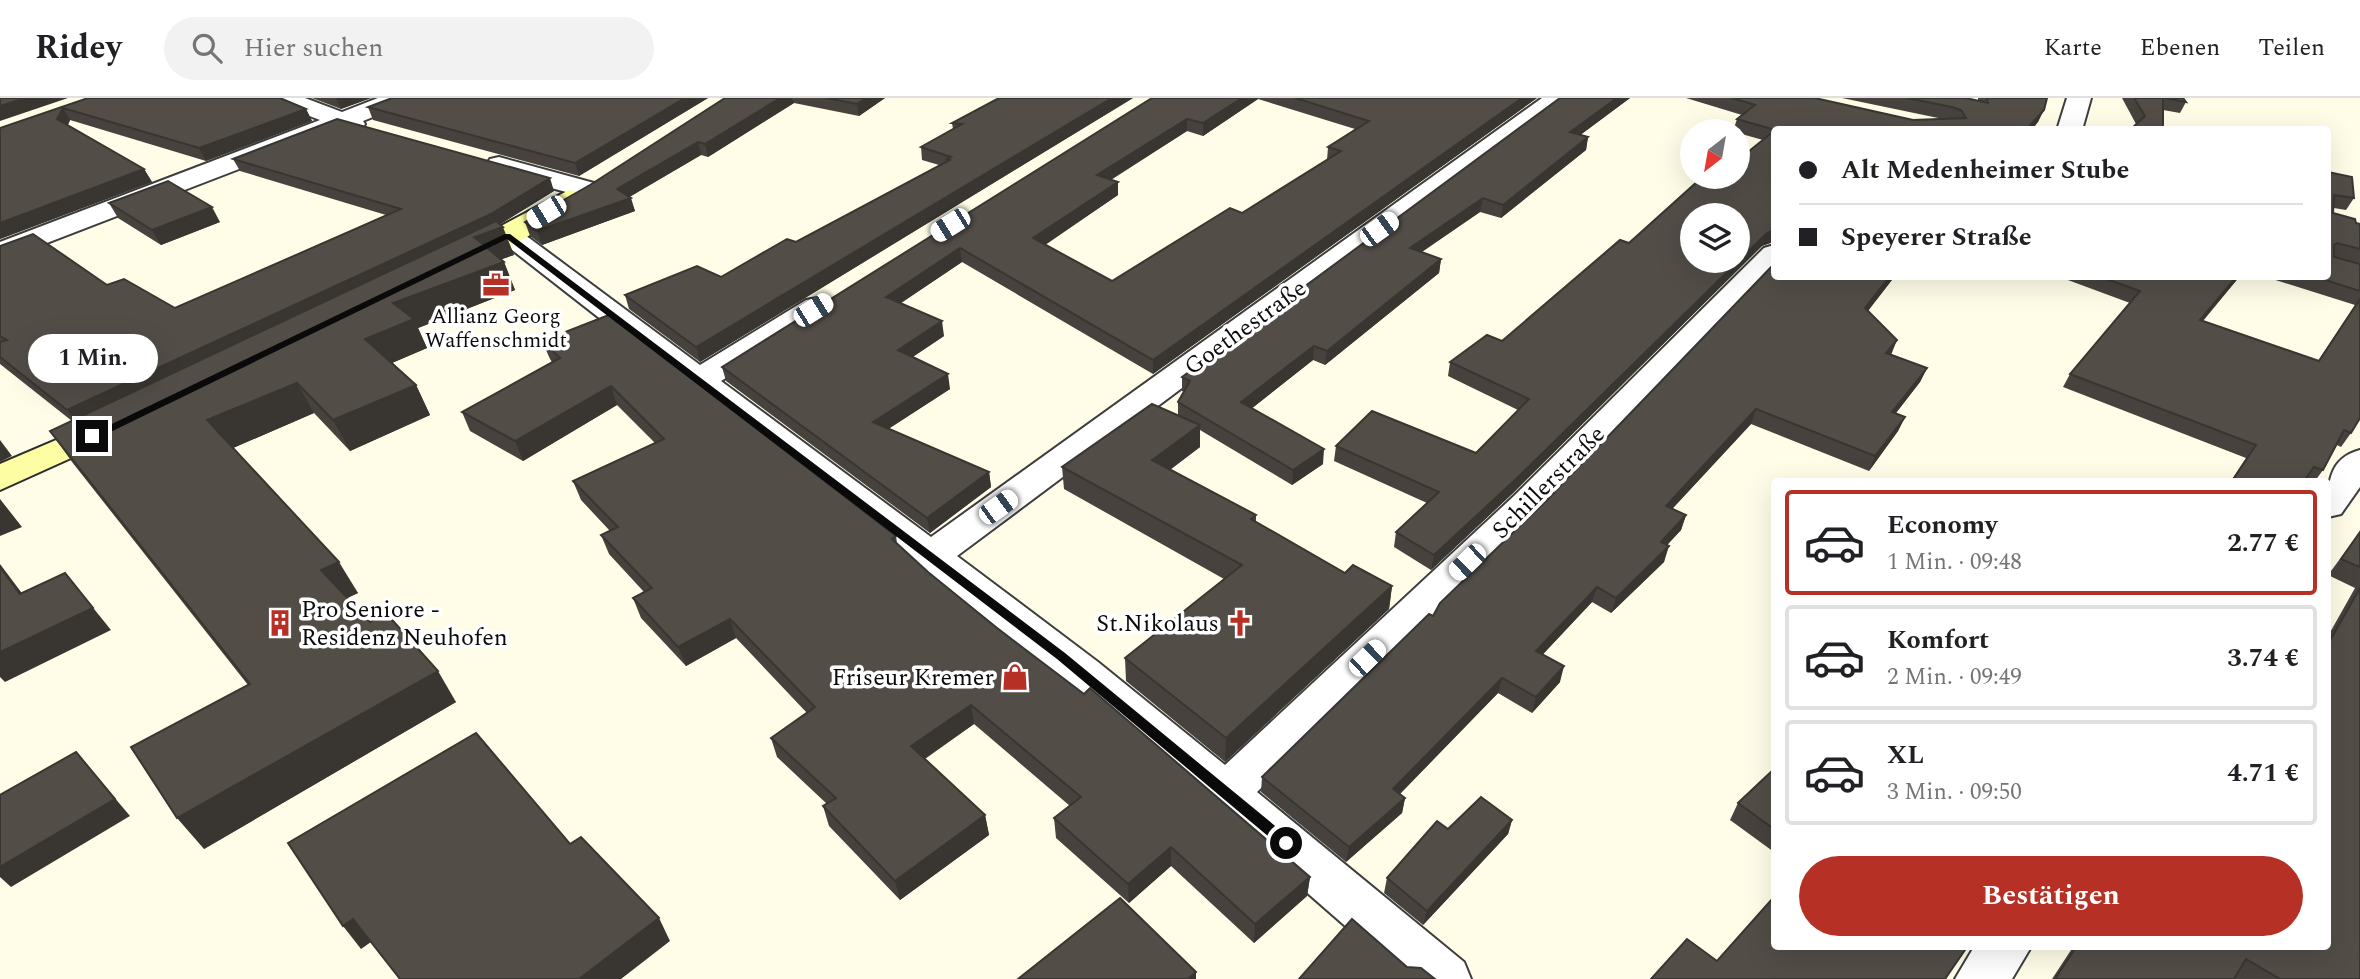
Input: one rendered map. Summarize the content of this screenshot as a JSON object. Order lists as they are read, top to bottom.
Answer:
{
  "streets": {
    "street": ["Goethestraße", "Schillerstraße"]
  },
  "places": {
    "office": ["Allianz Georg Waffenschmidt"],
    "building": ["Pro Seniore - Residenz Neuhofen"],
    "church": ["St.Nikolaus"],
    "shop": ["Friseur Kremer"]
  },
  "north": "bottom left",
  "page": {
    "header": "Ridey",
    "search": "Hier suchen",
    "nav": ["Karte", "Ebenen", "Teilen"],
    "banner": ["Alt Medenheimer Stube", "Speyerer Straße"],
    "bubble": "1 Min.",
    "list": [
      {
        "name": "Economy",
        "note": "1 Min. · 09:48",
        "value": "2.77 €"
      },
      {
        "name": "Komfort",
        "note": "2 Min. · 09:49",
        "value": "3.74 €"
      },
      {
        "name": "XL",
        "note": "3 Min. · 09:50",
        "value": "4.71 €"
      }
    ],
    "buttons": "Bestätigen"
  }
}
